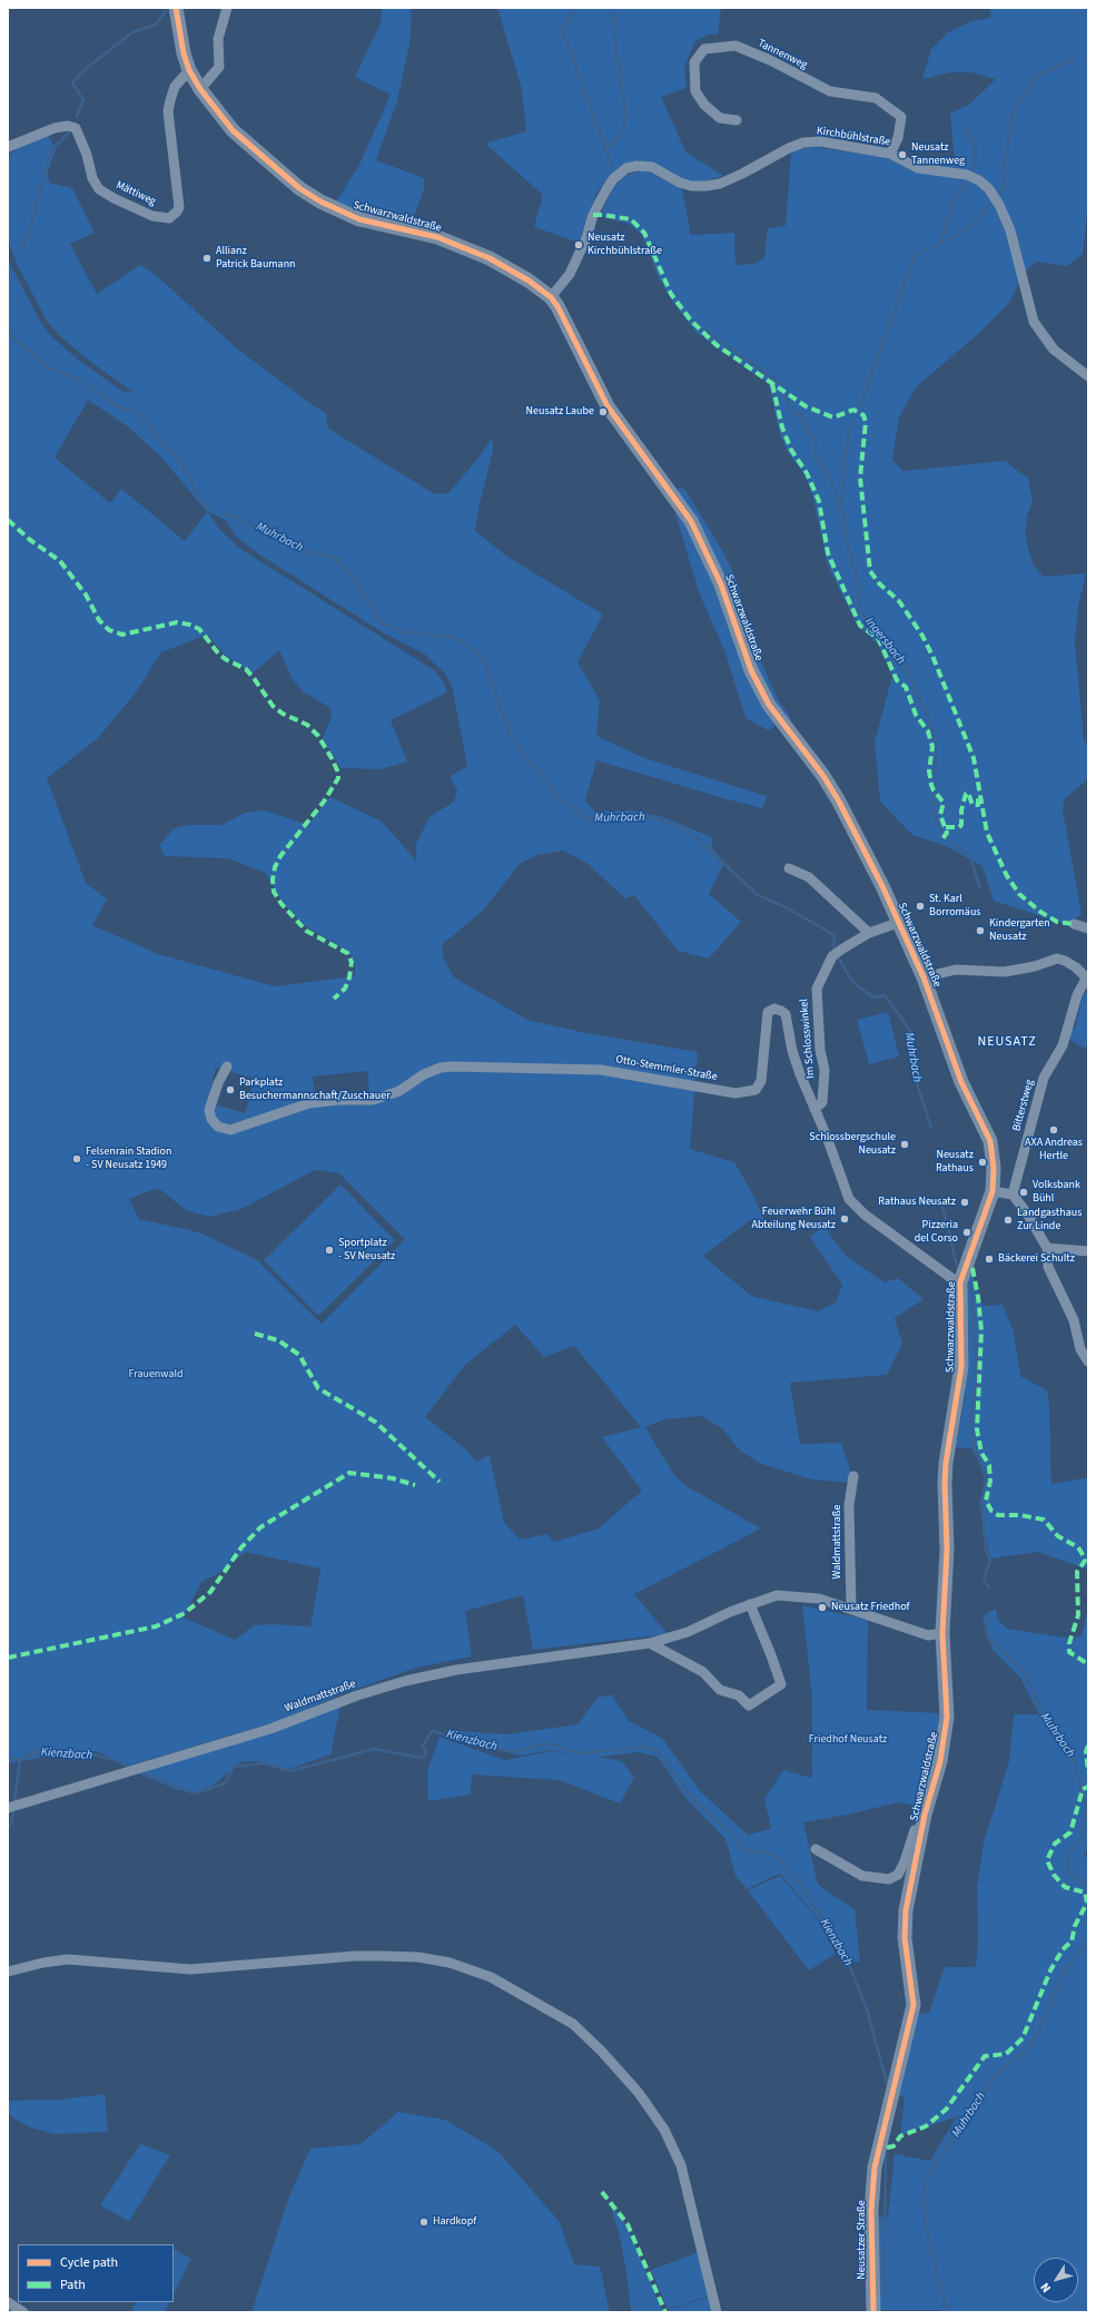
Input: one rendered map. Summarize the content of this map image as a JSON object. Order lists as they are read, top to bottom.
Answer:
{
  "streets": {
    "main road": ["Schwarzwaldstraße", "Neusatzer Straße"],
    "street": [
      "Tannenweg",
      "Kirchbühlstraße",
      "Mättiweg",
      "Im Schlosswinkel",
      "Otto-Stemmler-Straße",
      "Bitterstweg",
      "Waldmattstraße"
    ]
  },
  "crossings": [
    ["Tannenweg", "Kirchbühlstraße"],
    ["Kirchbühlstraße", "Schwarzwaldstraße"],
    ["Mättiweg", "Schwarzwaldstraße"],
    ["Schwarzwaldstraße", "Im Schlosswinkel"],
    ["Schwarzwaldstraße", "Otto-Stemmler-Straße"],
    ["Schwarzwaldstraße", "Waldmattstraße"],
    ["Schwarzwaldstraße", "Neusatzer Straße"],
    ["Im Schlosswinkel", "Otto-Stemmler-Straße"]
  ],
  "districts": ["NEUSATZ"],
  "water": ["Muhrbach", "Ingersbach", "Kienzbach"],
  "parks": ["Frauenwald", "Friedhof Neusatz"],
  "places": [
    "Neusatz Tannenweg",
    "Neusatz Kirchbühlstraße",
    "Allianz Patrick Baumann",
    "Neusatz Laube",
    "St. Karl Borromäus",
    "Kindergarten Neusatz",
    "Parkplatz Besuchermannschaft/Zuschauer",
    "AXA Andreas Hertle",
    "Schlossbergschule Neusatz",
    "Felsenrain Stadion - SV Neusatz 1949",
    "Neusatz Rathaus",
    "Volksbank Bühl",
    "Rathaus Neusatz",
    "Feuerwehr Bühl Abteilung Neusatz",
    "Landgasthaus Zur Linde",
    "Pizzeria del Corso",
    "Sportplatz - SV Neusatz",
    "Bäckerei Schultz",
    "Neusatz Friedhof",
    "Hardkopf"
  ],
  "legend": ["Cycle path", "Path"],
  "north": "bottom left"
}
